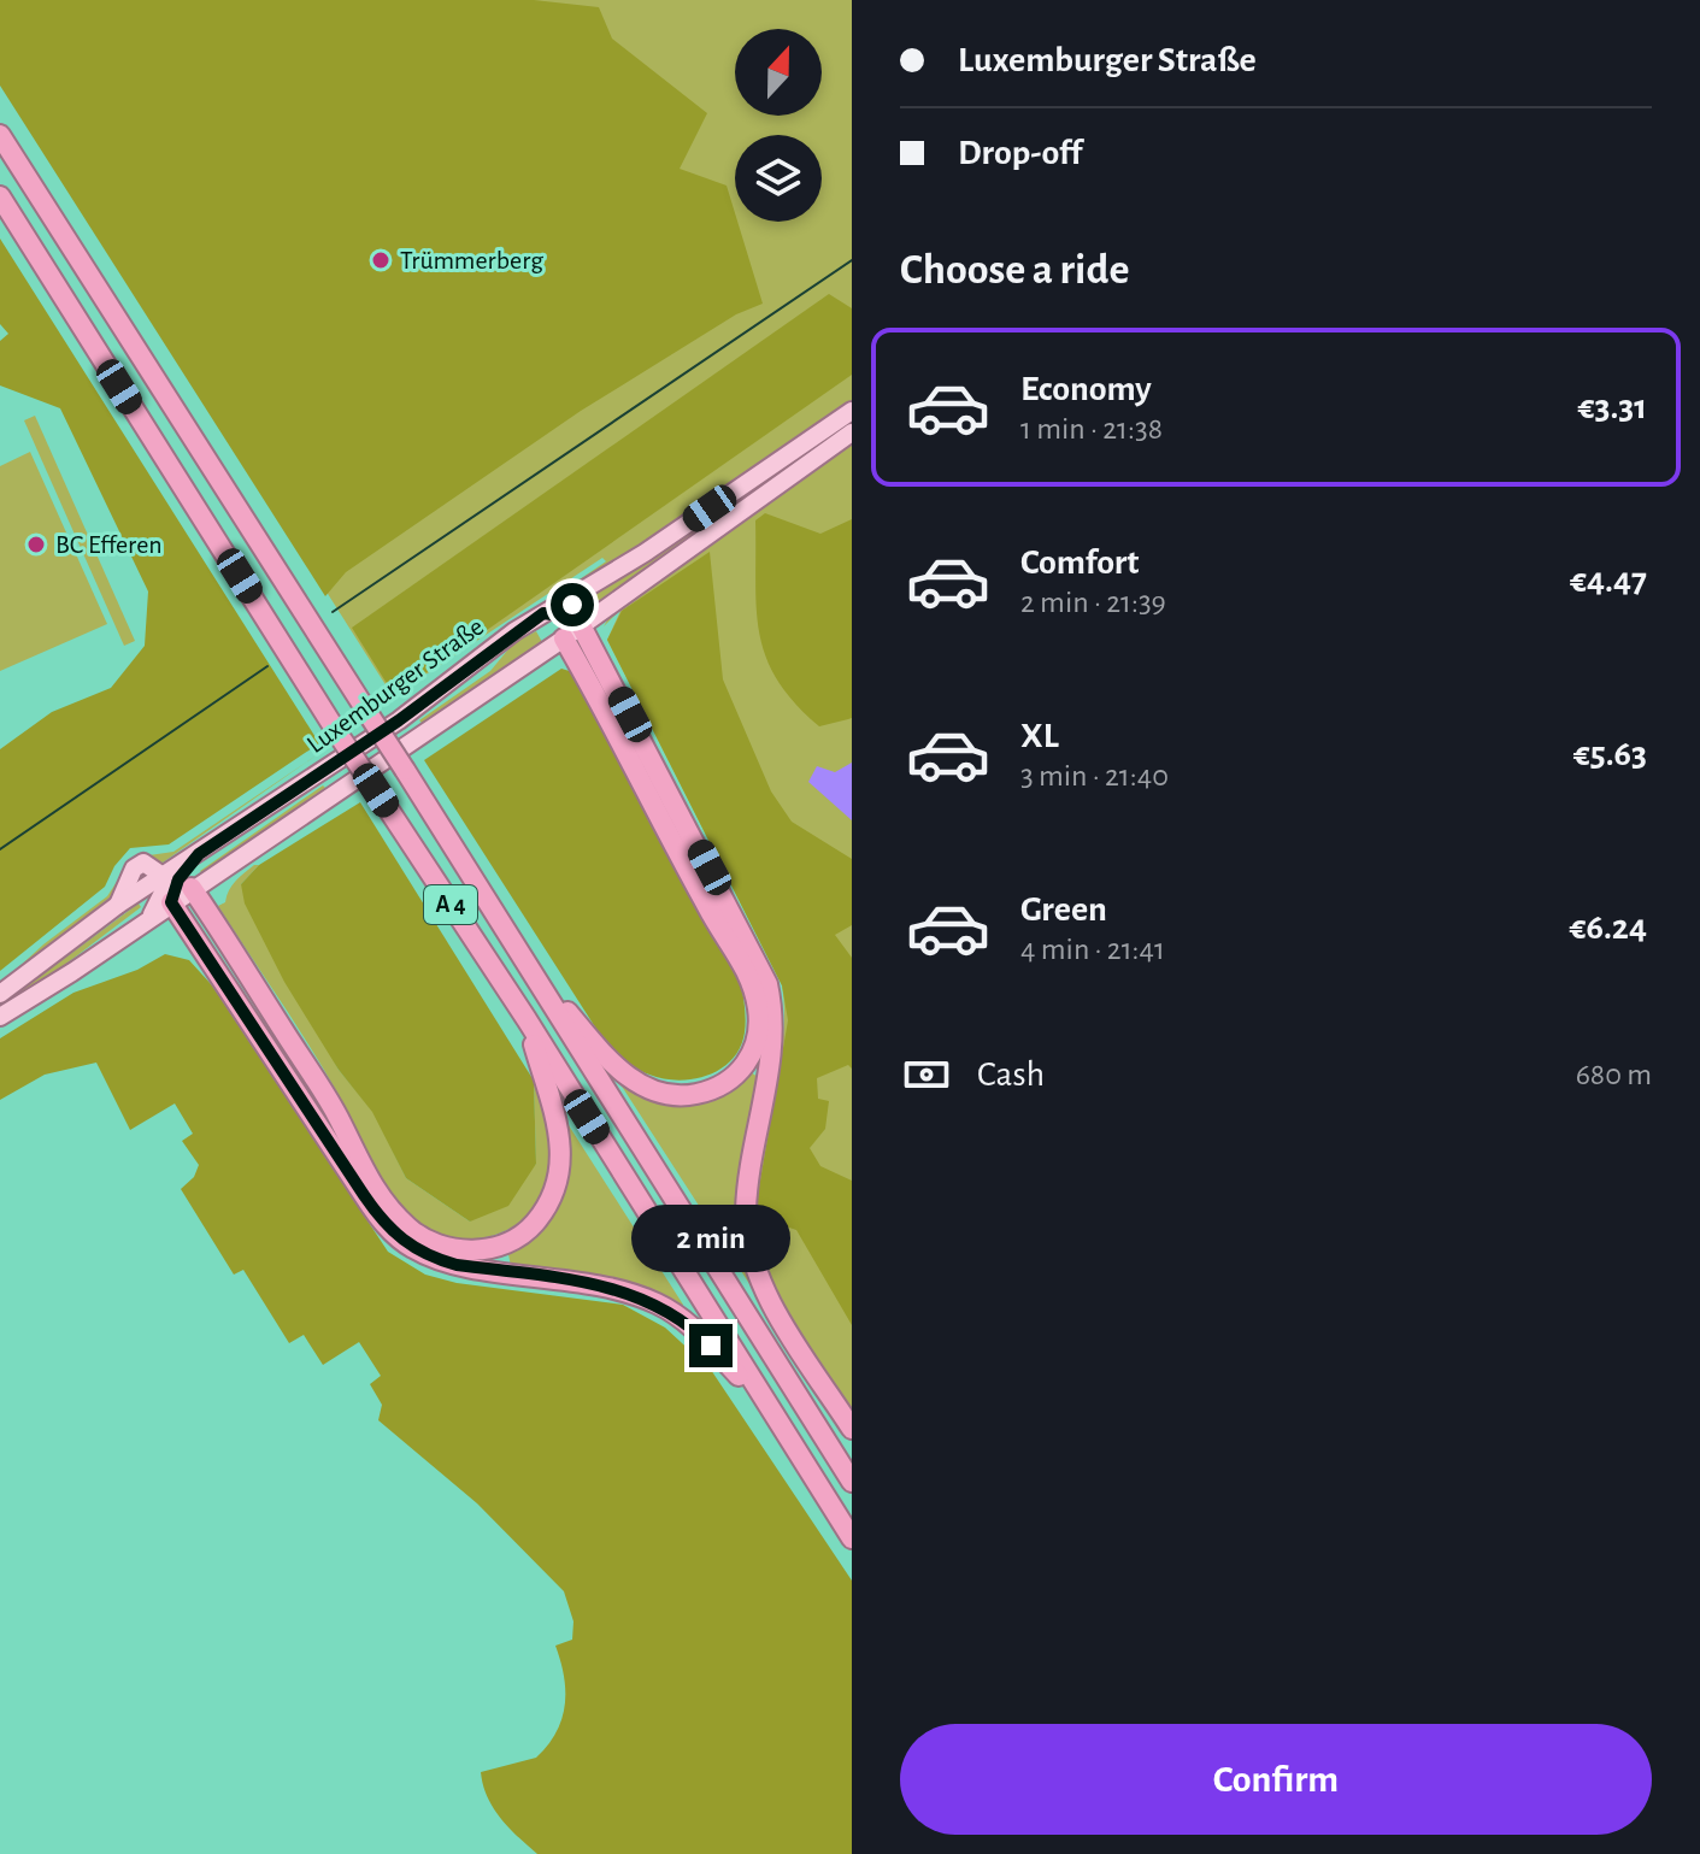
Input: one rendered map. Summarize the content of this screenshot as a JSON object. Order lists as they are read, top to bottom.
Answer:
{
  "streets": {
    "highway": ["A 4"],
    "main road": ["Luxemburger Straße"]
  },
  "places": ["Trümmerberg", "BC Efferen"],
  "north": "top",
  "page": {
    "banner": ["Luxemburger Straße", "Drop-off"],
    "heading": "Choose a ride",
    "list": [
      {
        "name": "Economy",
        "note": "1 min · 21:38",
        "value": "€3.31"
      },
      {
        "name": "Comfort",
        "note": "2 min · 21:39",
        "value": "€4.47"
      },
      {
        "name": "XL",
        "note": "3 min · 21:40",
        "value": "€5.63"
      },
      {
        "name": "Green",
        "note": "4 min · 21:41",
        "value": "€6.24"
      }
    ],
    "pay": ["Cash", "680 m"],
    "bubble": "2 min",
    "buttons": "Confirm"
  }
}
